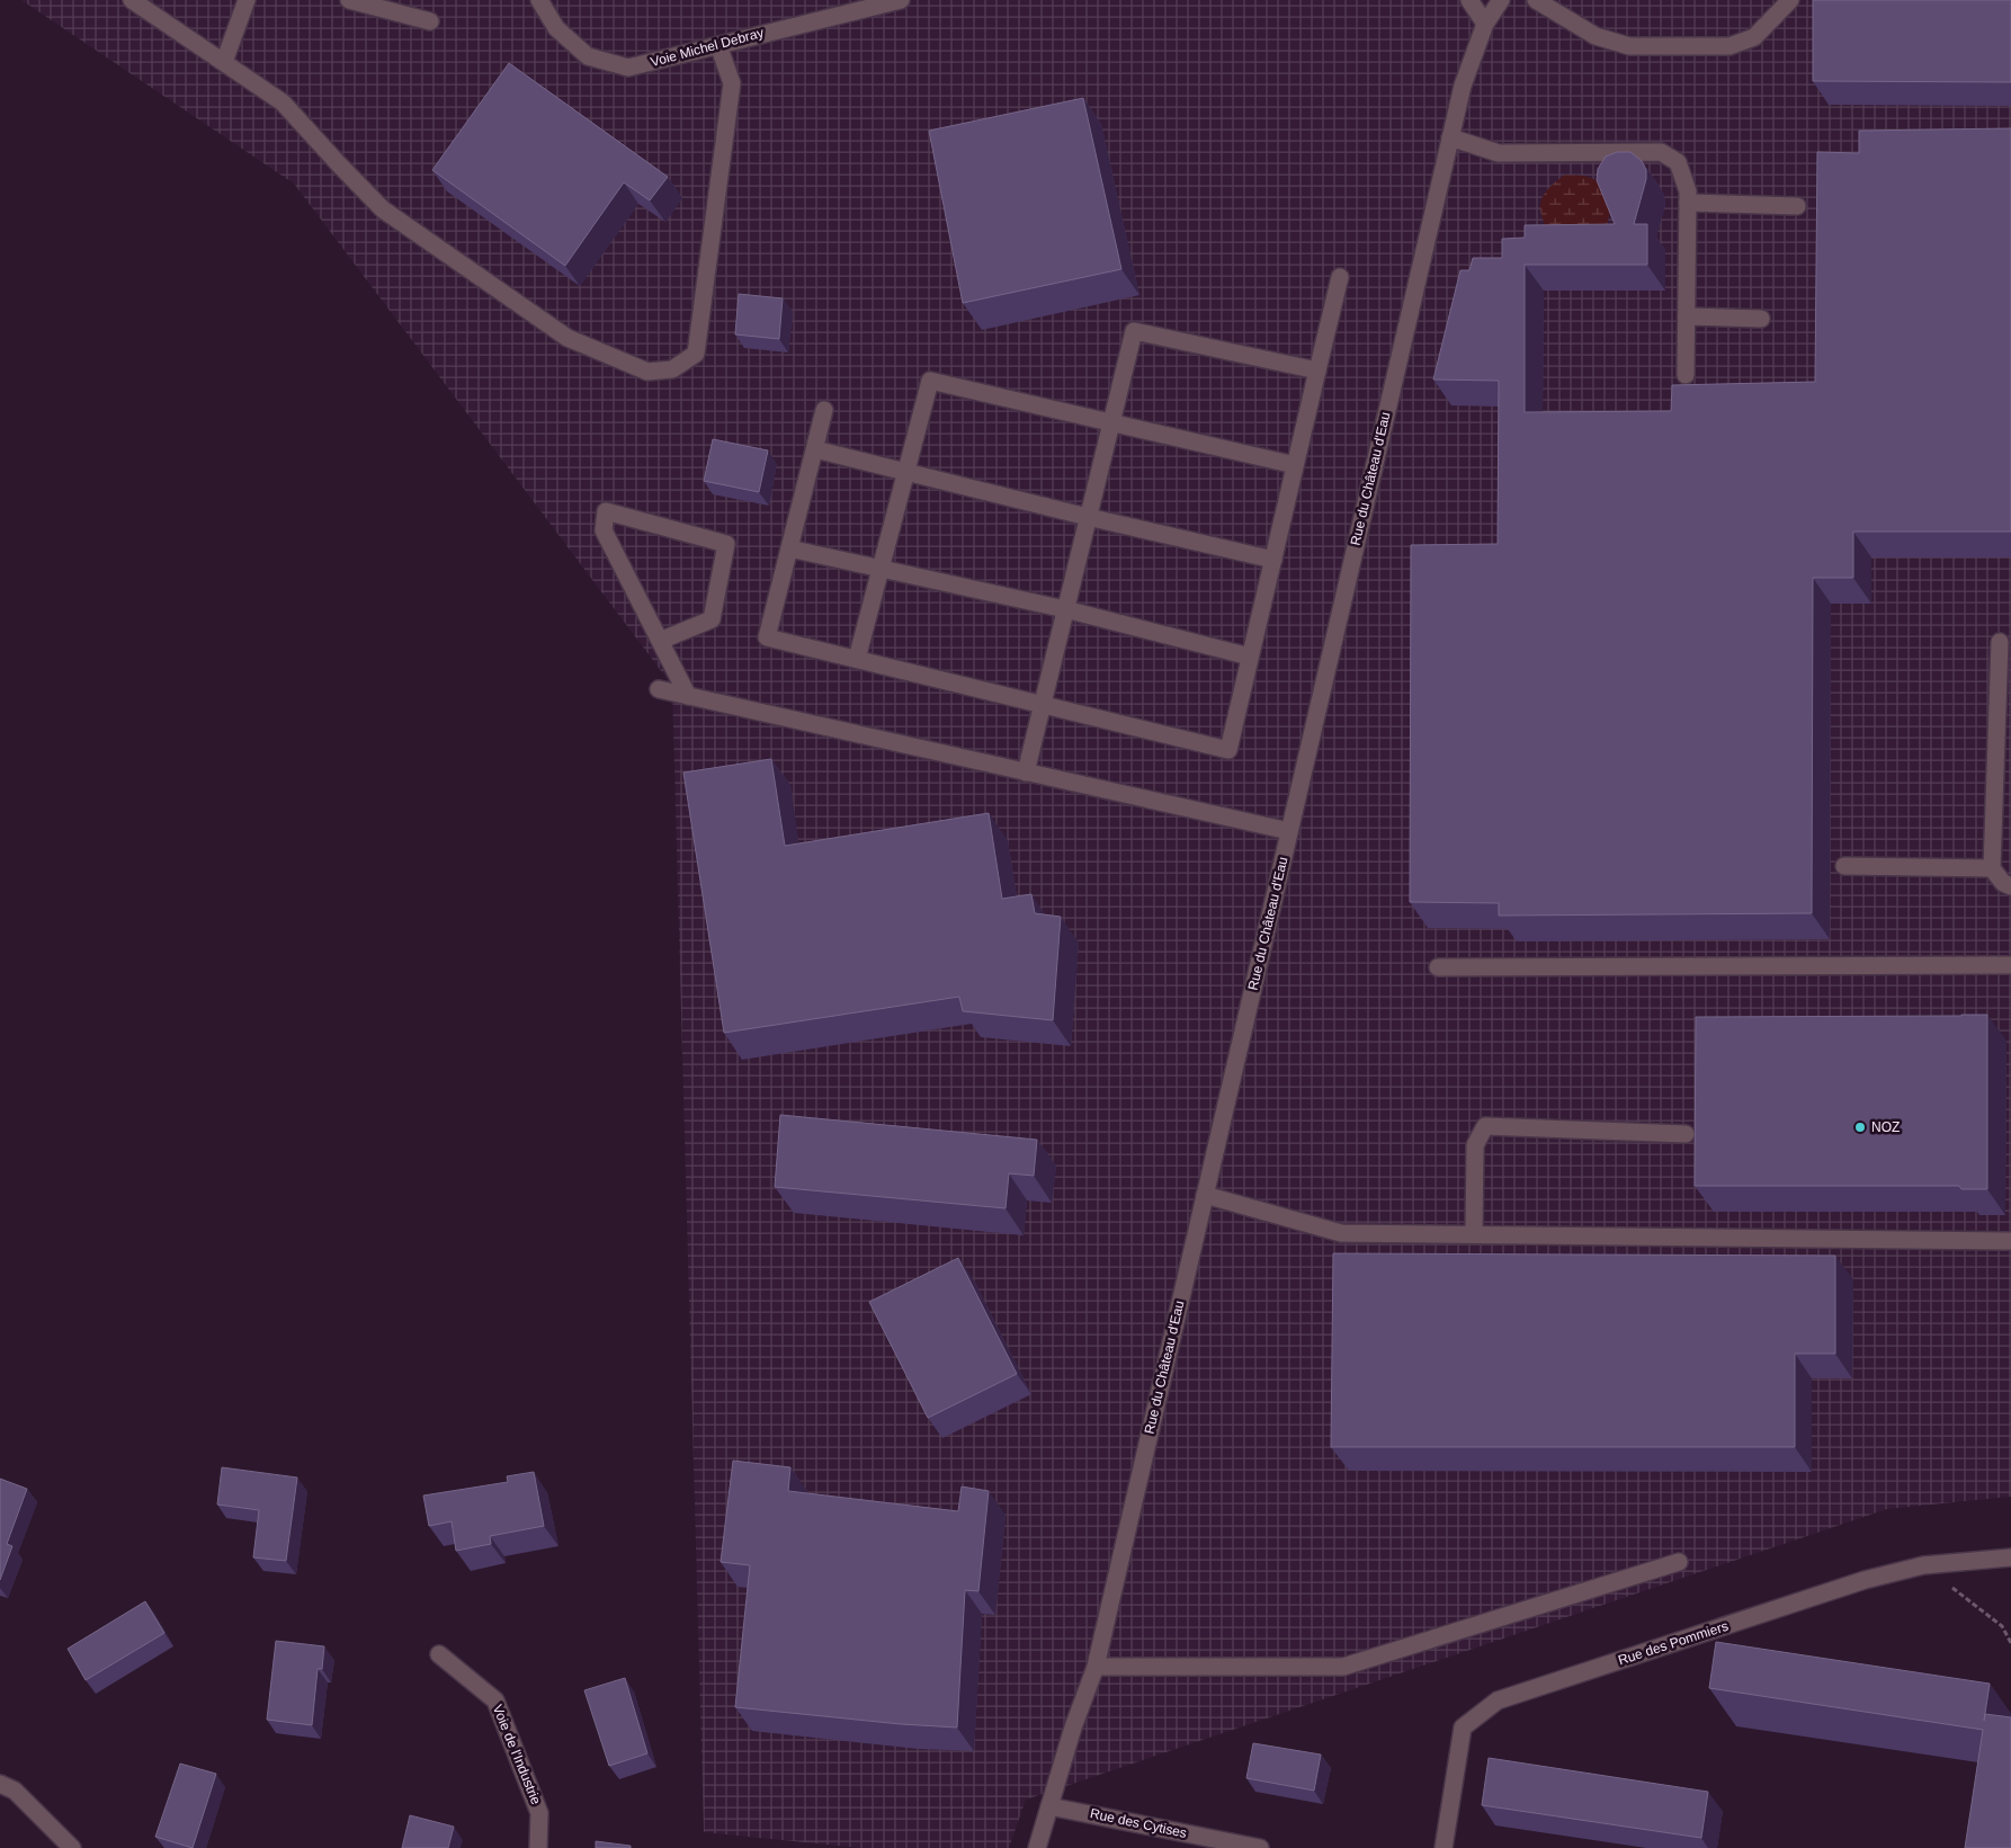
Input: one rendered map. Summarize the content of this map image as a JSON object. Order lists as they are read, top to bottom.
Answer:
{
  "streets": {
    "street": [
      "Voie Michel Debray",
      "Rue du Château d'Eau",
      "Rue des Pommiers",
      "Voie de l'Industrie",
      "Rue des Cytises"
    ]
  },
  "crossings": [
    ["Rue du Château d'Eau", "Rue des Cytises"]
  ],
  "places": ["NOZ"]
}
